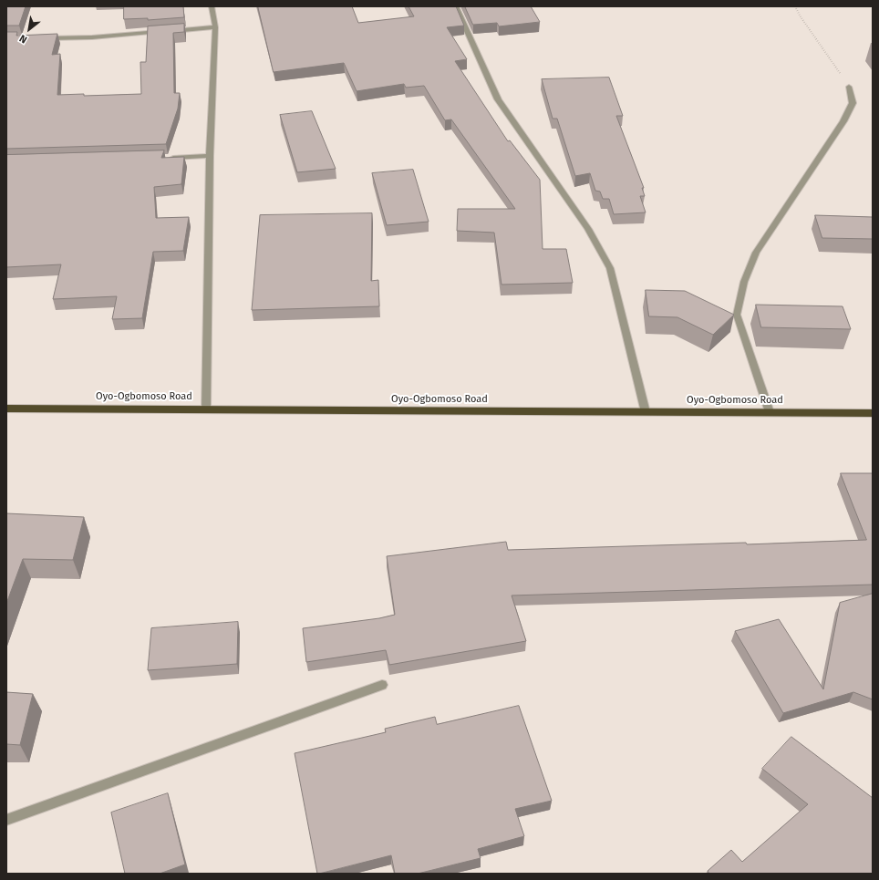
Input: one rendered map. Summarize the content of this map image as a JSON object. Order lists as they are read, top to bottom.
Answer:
{
  "streets": {
    "highway": ["Oyo-Ogbomoso Road"]
  },
  "north": "bottom left"
}
